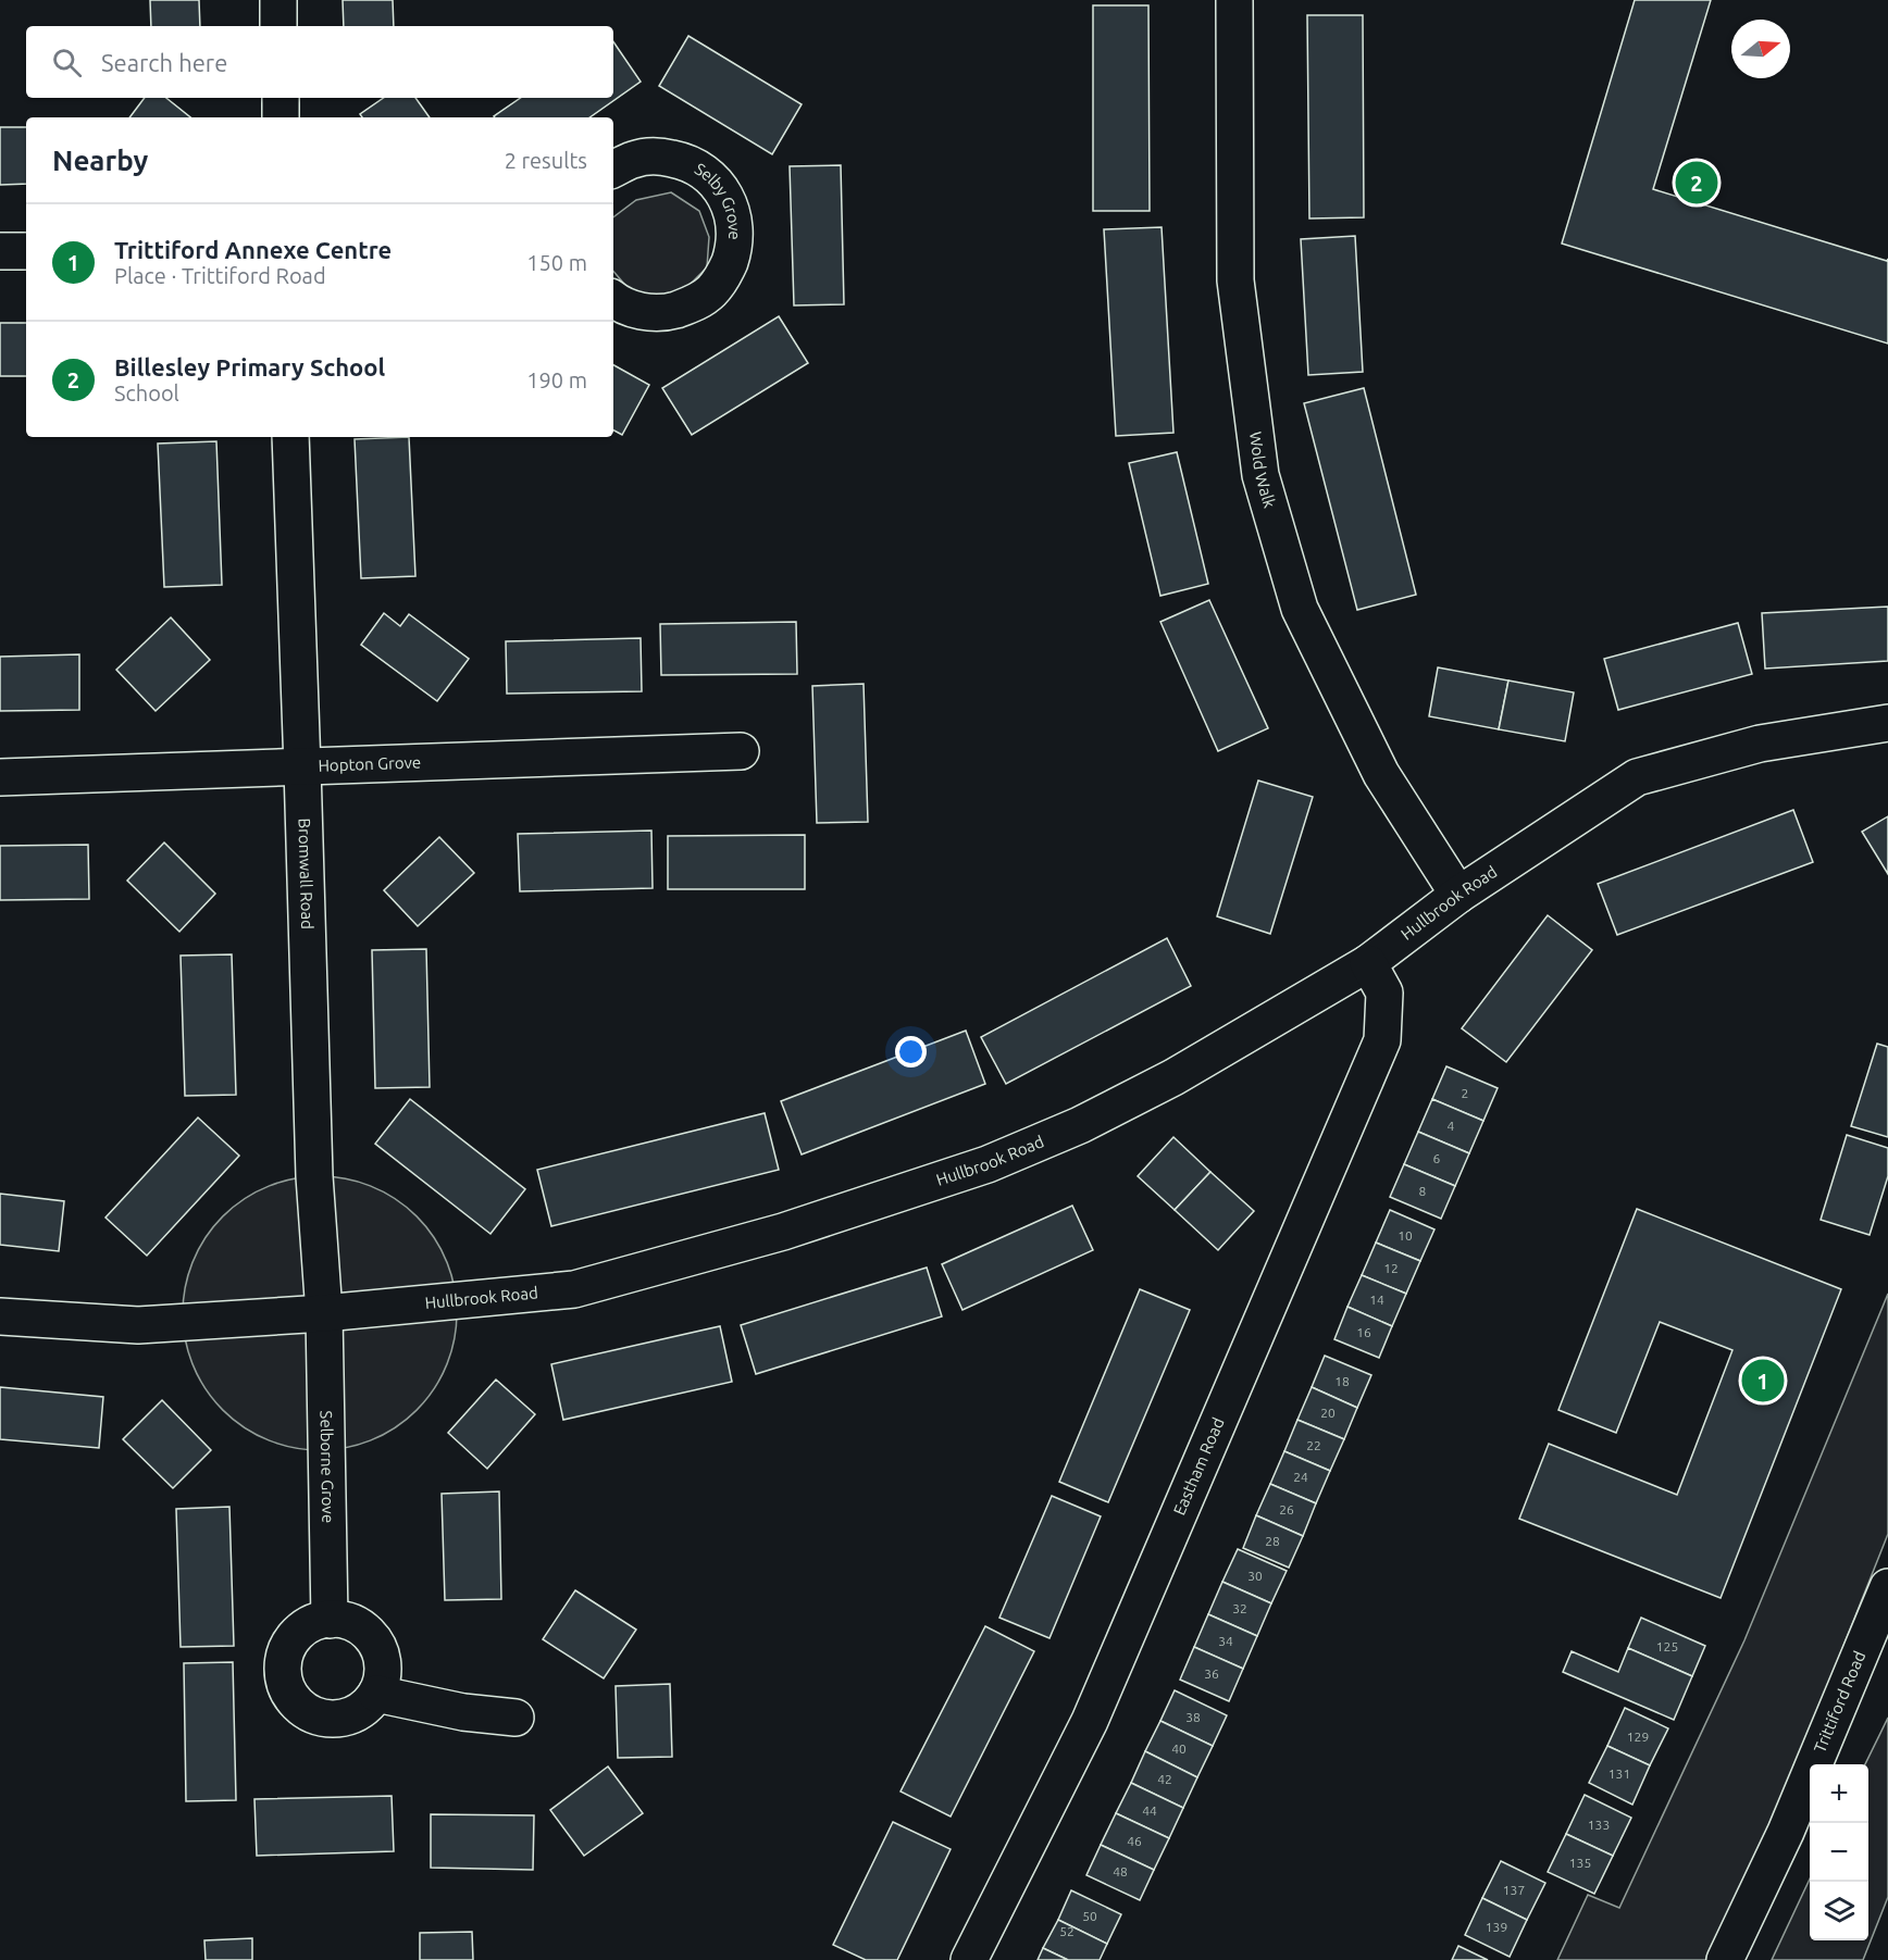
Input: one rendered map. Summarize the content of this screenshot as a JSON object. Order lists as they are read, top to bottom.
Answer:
{
  "streets": {
    "street": [
      "Selby Grove",
      "Wold Walk",
      "Hopton Grove",
      "Bromwall Road",
      "Hullbrook Road",
      "Selborne Grove",
      "Eastham Road",
      "Trittiford Road"
    ]
  },
  "crossings": [
    ["Wold Walk", "Hullbrook Road"],
    ["Hopton Grove", "Bromwall Road"],
    ["Bromwall Road", "Hullbrook Road"],
    ["Bromwall Road", "Selborne Grove"],
    ["Hullbrook Road", "Selborne Grove"],
    ["Hullbrook Road", "Eastham Road"]
  ],
  "house_numbers": [
    "2",
    "4",
    "6",
    "8",
    "10",
    "12",
    "14",
    "16",
    "18",
    "20",
    "22",
    "24",
    "26",
    "28",
    "30",
    "32",
    "34",
    "125",
    "36",
    "38",
    "129",
    "40",
    "131",
    "42",
    "44",
    "133",
    "46",
    "135",
    "48",
    "137",
    "50",
    "139",
    "52"
  ],
  "north": "right",
  "page": {
    "search": "Search here",
    "heading": ["Nearby", "2 results"],
    "pins": ["2", "1"],
    "list": [
      {
        "mark": "1",
        "name": "Trittiford Annexe Centre",
        "note": "Place · Trittiford Road",
        "value": "150 m"
      },
      {
        "mark": "2",
        "name": "Billesley Primary School",
        "note": "School",
        "value": "190 m"
      }
    ],
    "map_buttons": ["+", "−"]
  }
}
